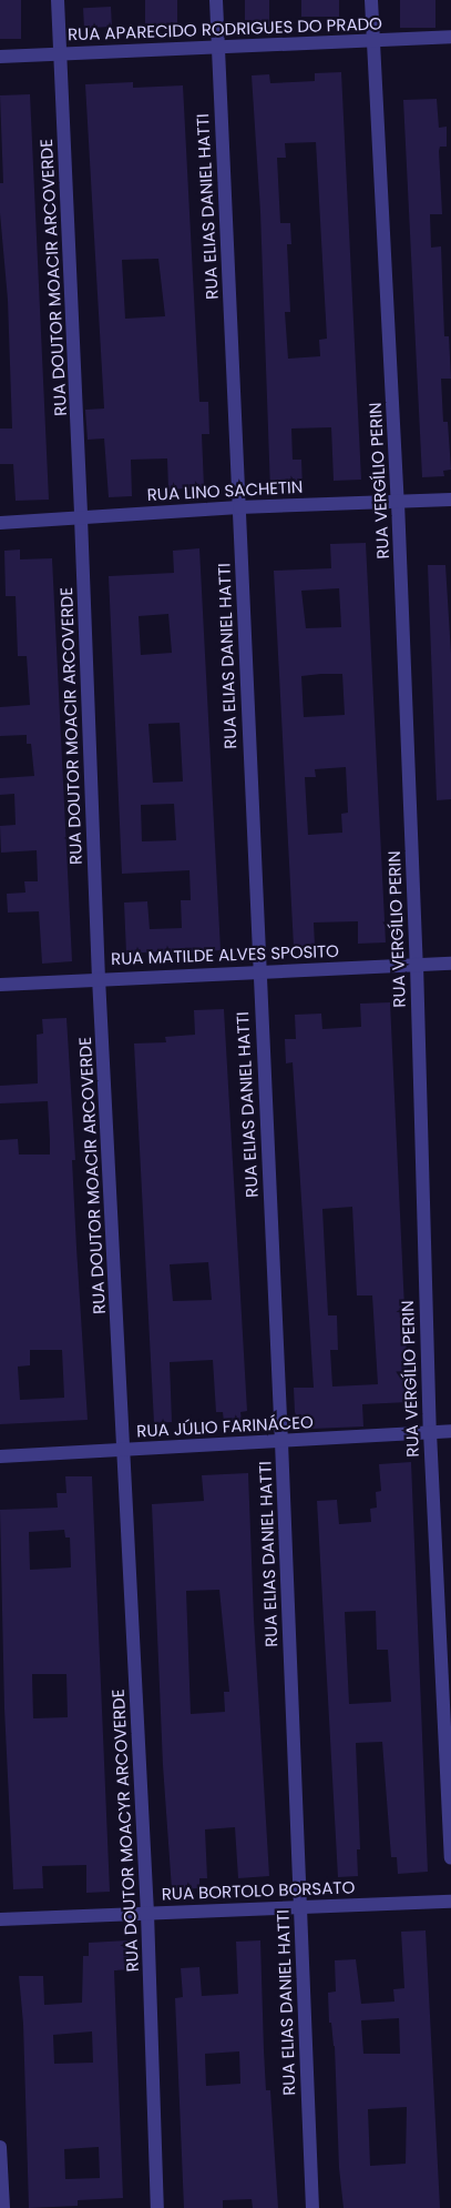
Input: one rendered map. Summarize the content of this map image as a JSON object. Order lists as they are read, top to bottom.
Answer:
{
  "streets": {
    "street": [
      "RUA APARECIDO RODRIGUES DO PRADO",
      "RUA ELIAS DANIEL HATTI",
      "RUA DOUTOR MOACIR ARCOVERDE",
      "RUA VERGÍLIO PERIN",
      "RUA LINO SACHETIN",
      "RUA MATILDE ALVES SPOSITO",
      "RUA JÚLIO FARINÁCEO",
      "RUA DOUTOR MOACYR ARCOVERDE",
      "RUA BORTOLO BORSATO"
    ]
  },
  "crossings": [
    ["RUA APARECIDO RODRIGUES DO PRADO", "RUA ELIAS DANIEL HATTI"],
    ["RUA APARECIDO RODRIGUES DO PRADO", "RUA DOUTOR MOACIR ARCOVERDE"],
    ["RUA APARECIDO RODRIGUES DO PRADO", "RUA VERGÍLIO PERIN"],
    ["RUA ELIAS DANIEL HATTI", "RUA LINO SACHETIN"],
    ["RUA ELIAS DANIEL HATTI", "RUA MATILDE ALVES SPOSITO"],
    ["RUA ELIAS DANIEL HATTI", "RUA JÚLIO FARINÁCEO"],
    ["RUA ELIAS DANIEL HATTI", "RUA BORTOLO BORSATO"],
    ["RUA DOUTOR MOACIR ARCOVERDE", "RUA LINO SACHETIN"],
    ["RUA DOUTOR MOACIR ARCOVERDE", "RUA MATILDE ALVES SPOSITO"],
    ["RUA DOUTOR MOACIR ARCOVERDE", "RUA JÚLIO FARINÁCEO"],
    ["RUA DOUTOR MOACIR ARCOVERDE", "RUA DOUTOR MOACYR ARCOVERDE"],
    ["RUA VERGÍLIO PERIN", "RUA LINO SACHETIN"],
    ["RUA VERGÍLIO PERIN", "RUA MATILDE ALVES SPOSITO"],
    ["RUA VERGÍLIO PERIN", "RUA JÚLIO FARINÁCEO"],
    ["RUA JÚLIO FARINÁCEO", "RUA DOUTOR MOACYR ARCOVERDE"],
    ["RUA DOUTOR MOACYR ARCOVERDE", "RUA BORTOLO BORSATO"]
  ]
}
